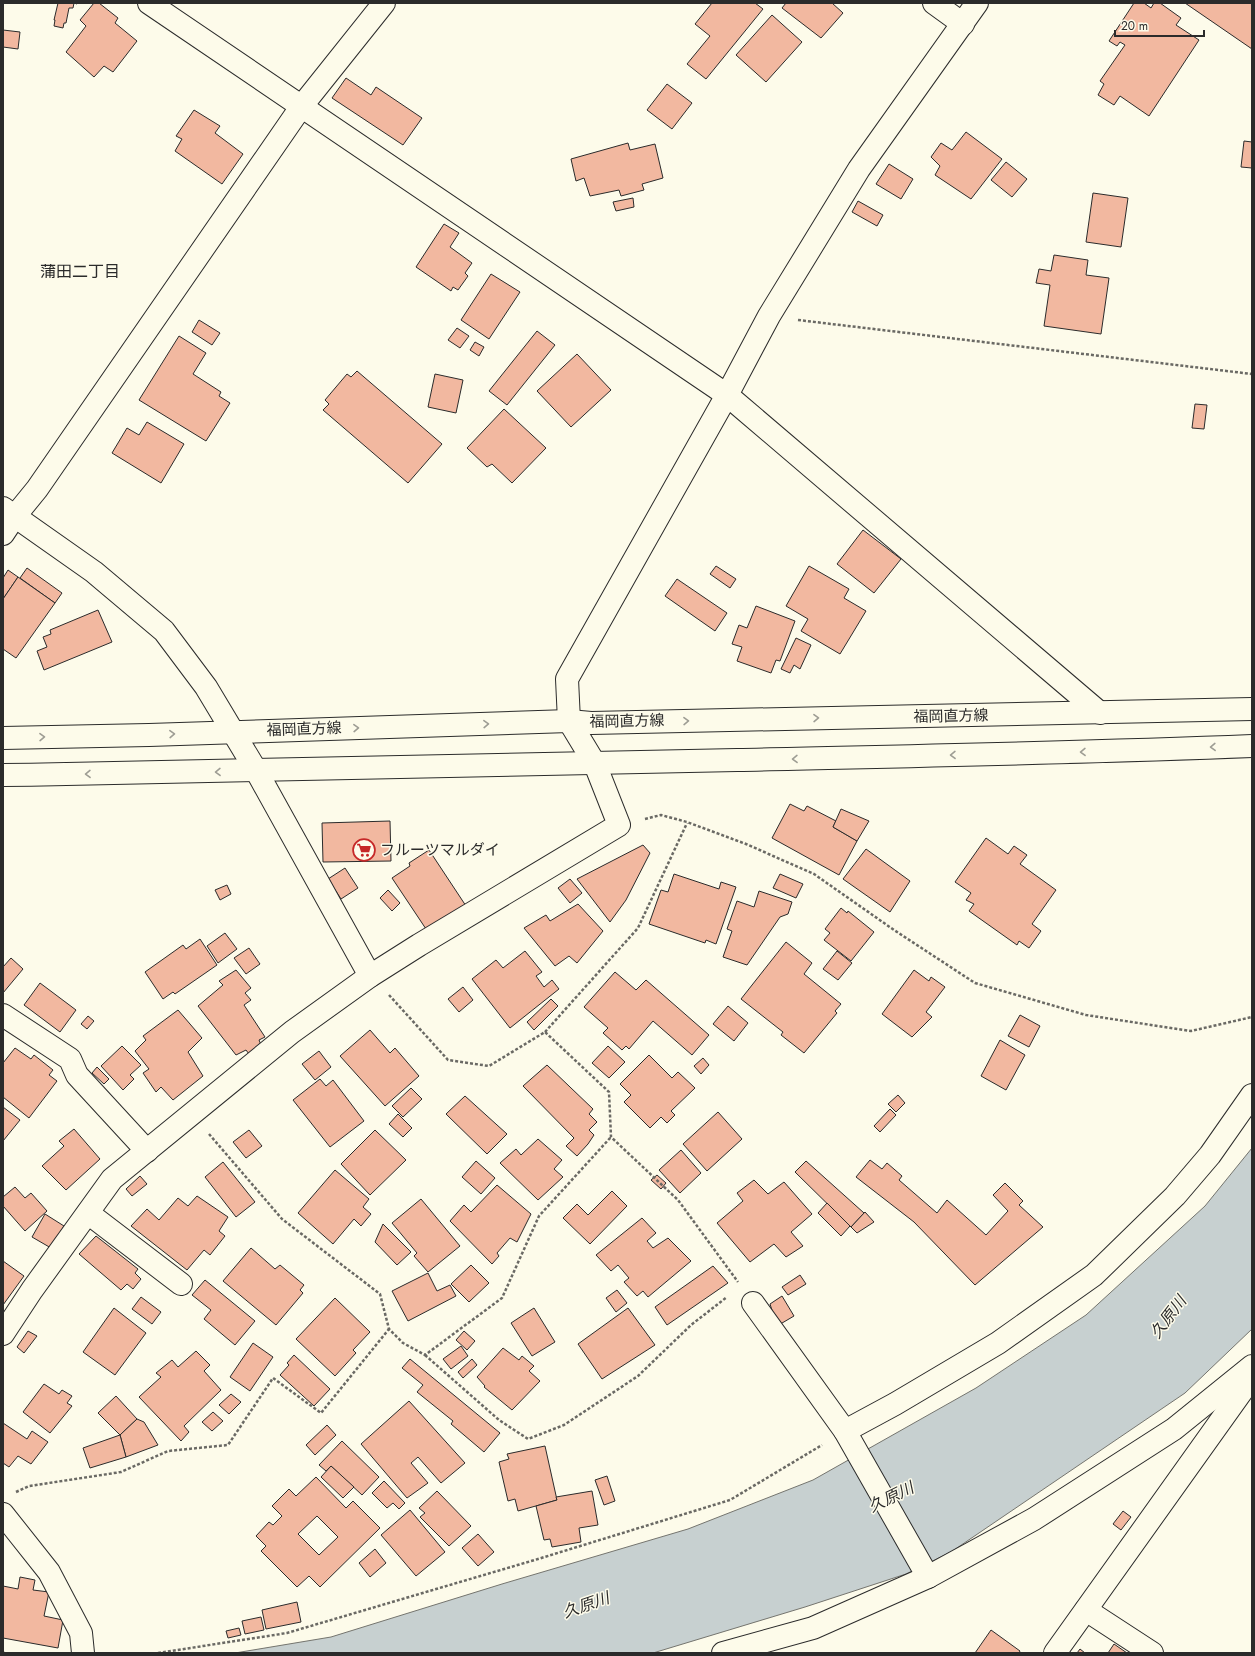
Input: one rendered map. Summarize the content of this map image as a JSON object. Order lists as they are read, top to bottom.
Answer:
{
  "streets": {
    "street": ["福岡直方線"]
  },
  "districts": ["蒲田二丁目"],
  "water": ["久原川"],
  "places": {
    "supermarket": ["フルーツマルダイ"]
  },
  "scale_bar": "20 m"
}
